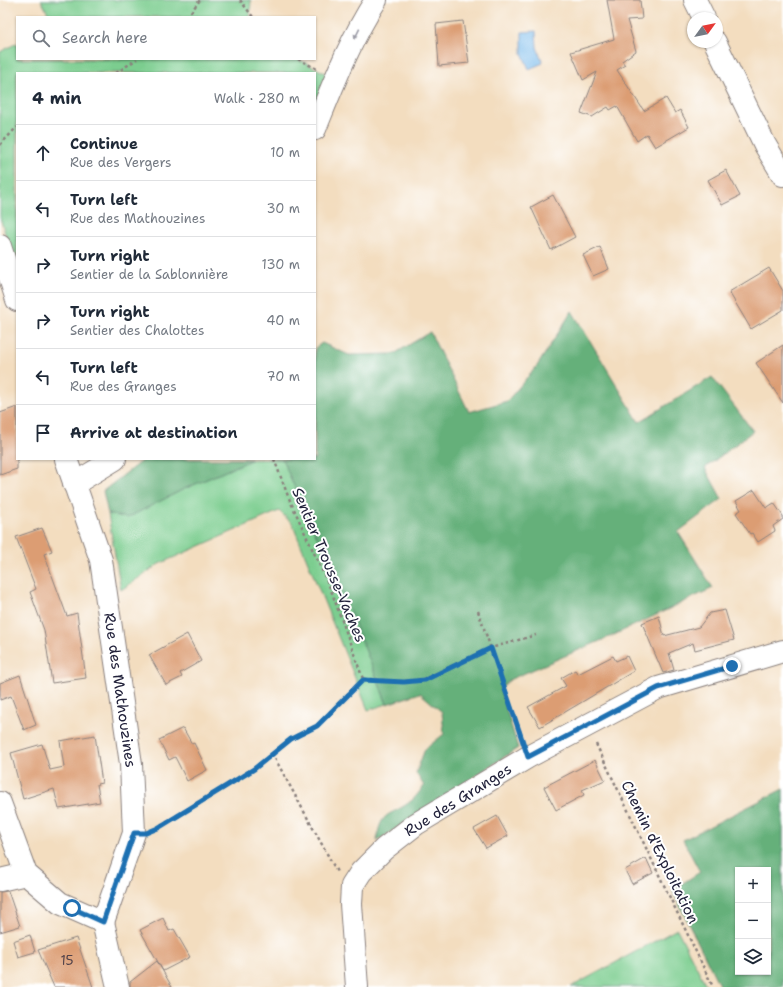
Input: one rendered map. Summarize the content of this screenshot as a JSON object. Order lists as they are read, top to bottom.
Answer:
{
  "streets": {
    "street": ["Rue des Mathouzines", "Rue des Granges"],
    "path": ["Sentier Trousse-Vaches", "Chemin d'Exploitation"]
  },
  "crossings": [
    ["Rue des Granges", "Chemin d'Exploitation"]
  ],
  "house_numbers": ["15"],
  "north": "top right",
  "page": {
    "search": "Search here",
    "heading": ["4 min", "Walk · 280 m"],
    "list": [
      ["Continue", "Rue des Vergers", "10 m"],
      ["Turn left", "Rue des Mathouzines", "30 m"],
      ["Turn right", "Sentier de la Sablonnière", "130 m"],
      ["Turn right", "Sentier des Chalottes", "40 m"],
      ["Turn left", "Rue des Granges", "70 m"],
      "Arrive at destination"
    ],
    "map_buttons": ["+", "−"]
  }
}
